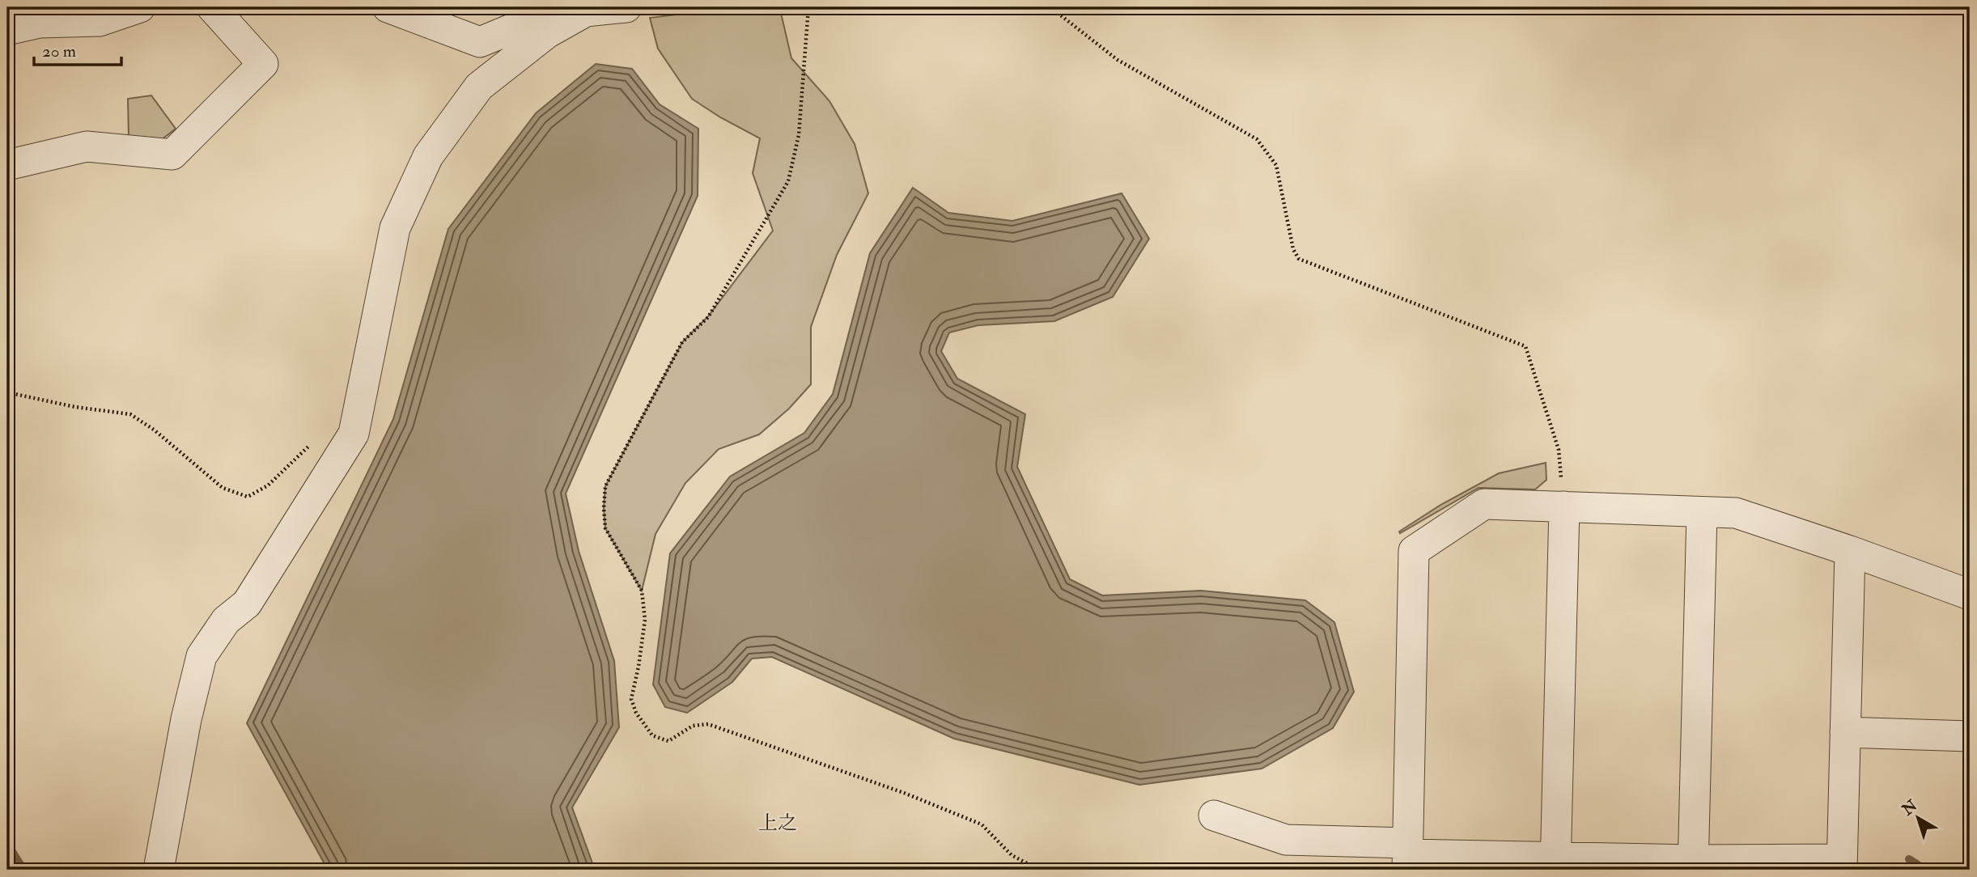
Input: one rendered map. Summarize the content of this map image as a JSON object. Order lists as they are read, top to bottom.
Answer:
{
  "districts": ["上之"],
  "scale_bar": "20 m",
  "north": "top left"
}
